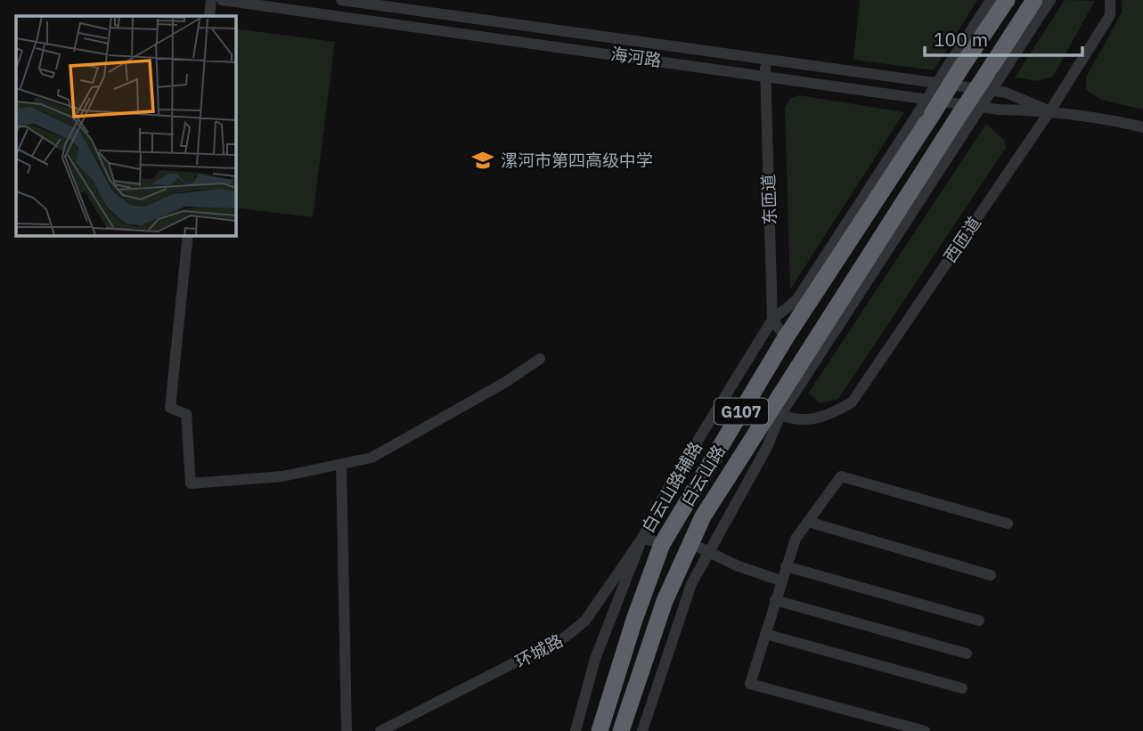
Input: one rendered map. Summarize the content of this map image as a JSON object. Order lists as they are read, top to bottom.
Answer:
{
  "streets": {
    "highway": ["G107", "白云山路"],
    "street": [
      "海河路",
      "东匝道",
      "西匝道",
      "白云山路辅路",
      "环城路"
    ]
  },
  "crossings": [
    ["海河路", "东匝道"],
    ["海河路", "西匝道"],
    ["东匝道", "白云山路辅路"],
    ["西匝道", "白云山路"],
    ["G107", "白云山路"],
    ["G107", "白云山路辅路"],
    ["白云山路", "白云山路辅路"],
    ["白云山路辅路", "环城路"]
  ],
  "places": {
    "school or university": ["漯河市第四高级中学"]
  },
  "scale_bar": "100 m"
}
